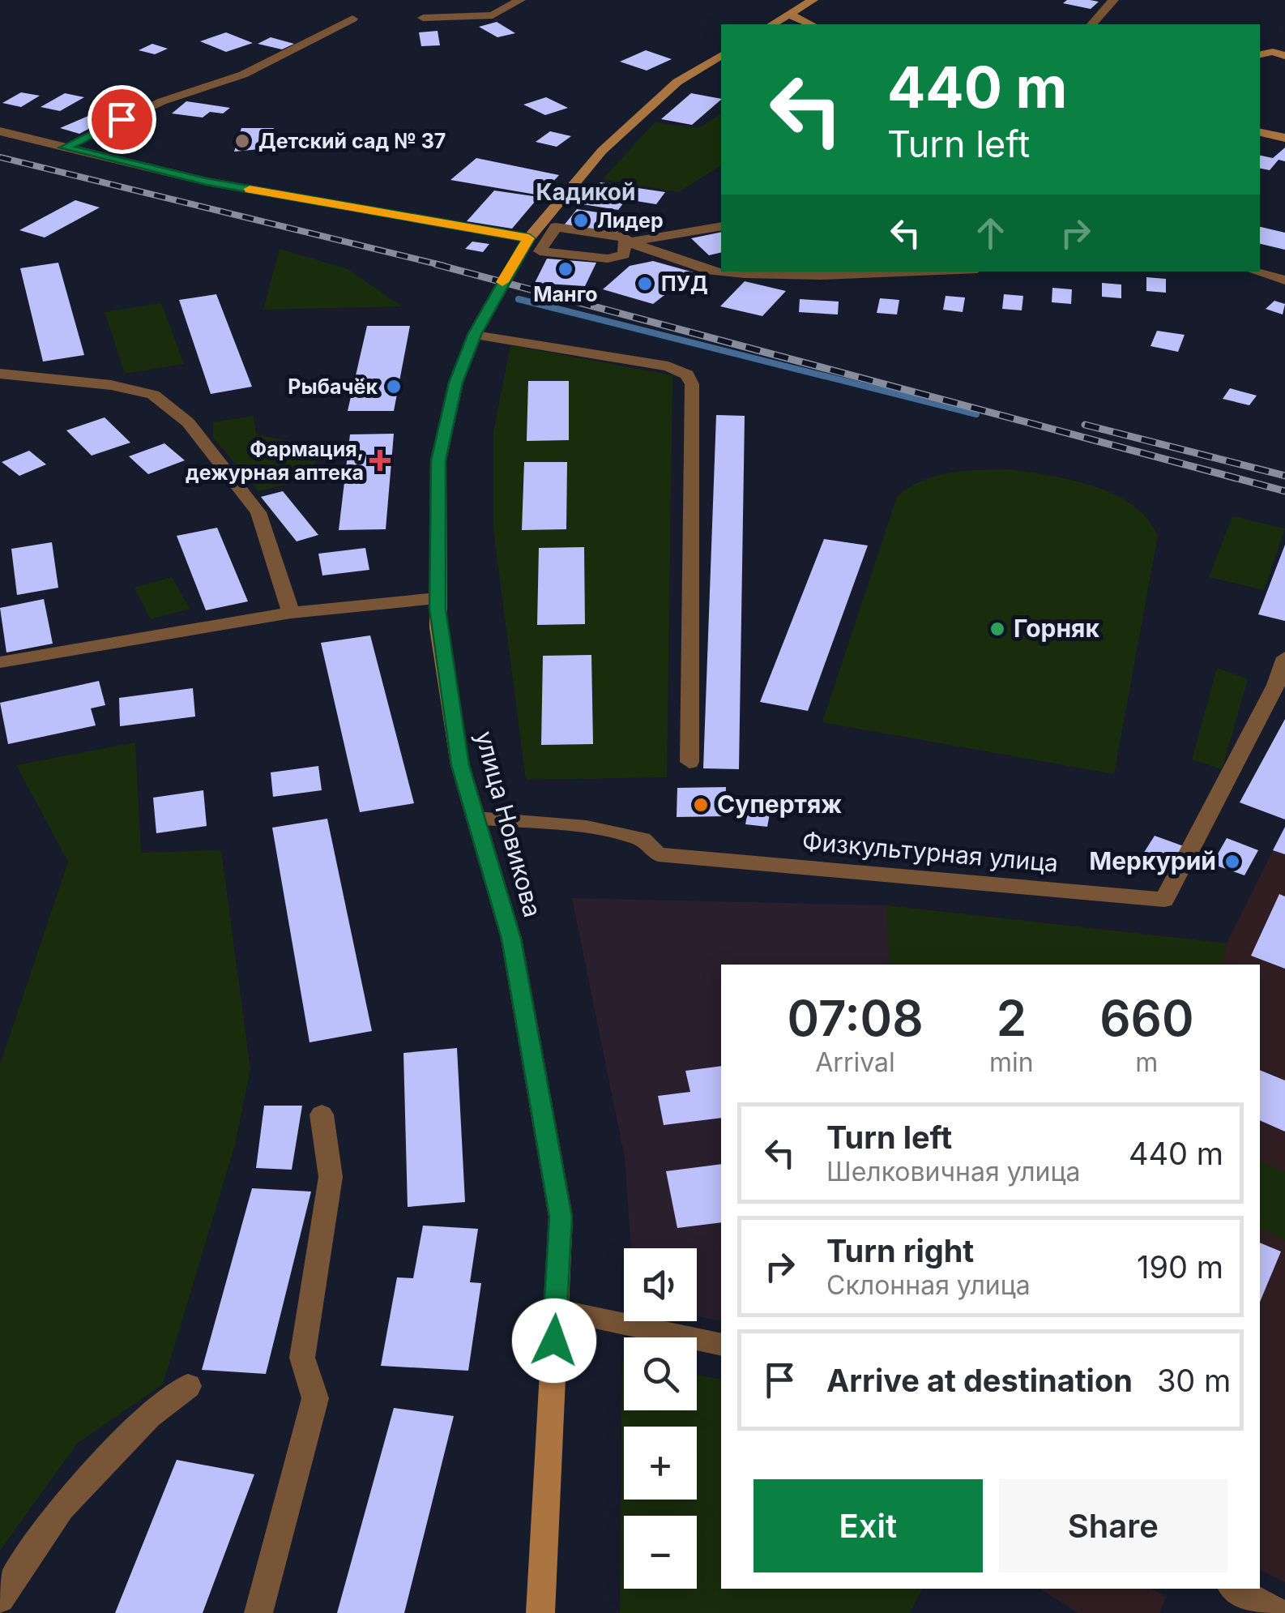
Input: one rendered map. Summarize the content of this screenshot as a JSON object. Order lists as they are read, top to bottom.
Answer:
{
  "streets": {
    "main road": ["улица Новикова"],
    "street": ["Физкультурная улица"]
  },
  "crossings": [
    ["улица Новикова", "Физкультурная улица"]
  ],
  "districts": ["Кадикой"],
  "places": {
    "other": [
      "Детский сад № 37",
      "Лидер",
      "Манго",
      "ПУД",
      "Рыбачёк",
      "Горняк",
      "Супертяж",
      "Меркурий"
    ],
    "health": ["Фармация, дежурная аптека"]
  },
  "page": {
    "turn": ["440 m", "Turn left"],
    "eta": [
      "07:08",
      "Arrival",
      "2",
      "min",
      "660",
      "m"
    ],
    "list": [
      {
        "name": "Turn left",
        "note": "Шелковичная улица",
        "value": "440 m"
      },
      {
        "name": "Turn right",
        "note": "Склонная улица",
        "value": "190 m"
      },
      {
        "name": "Arrive at destination",
        "value": "30 m"
      }
    ],
    "map_buttons": ["+", "−"],
    "buttons": ["Exit", "Share"]
  }
}
